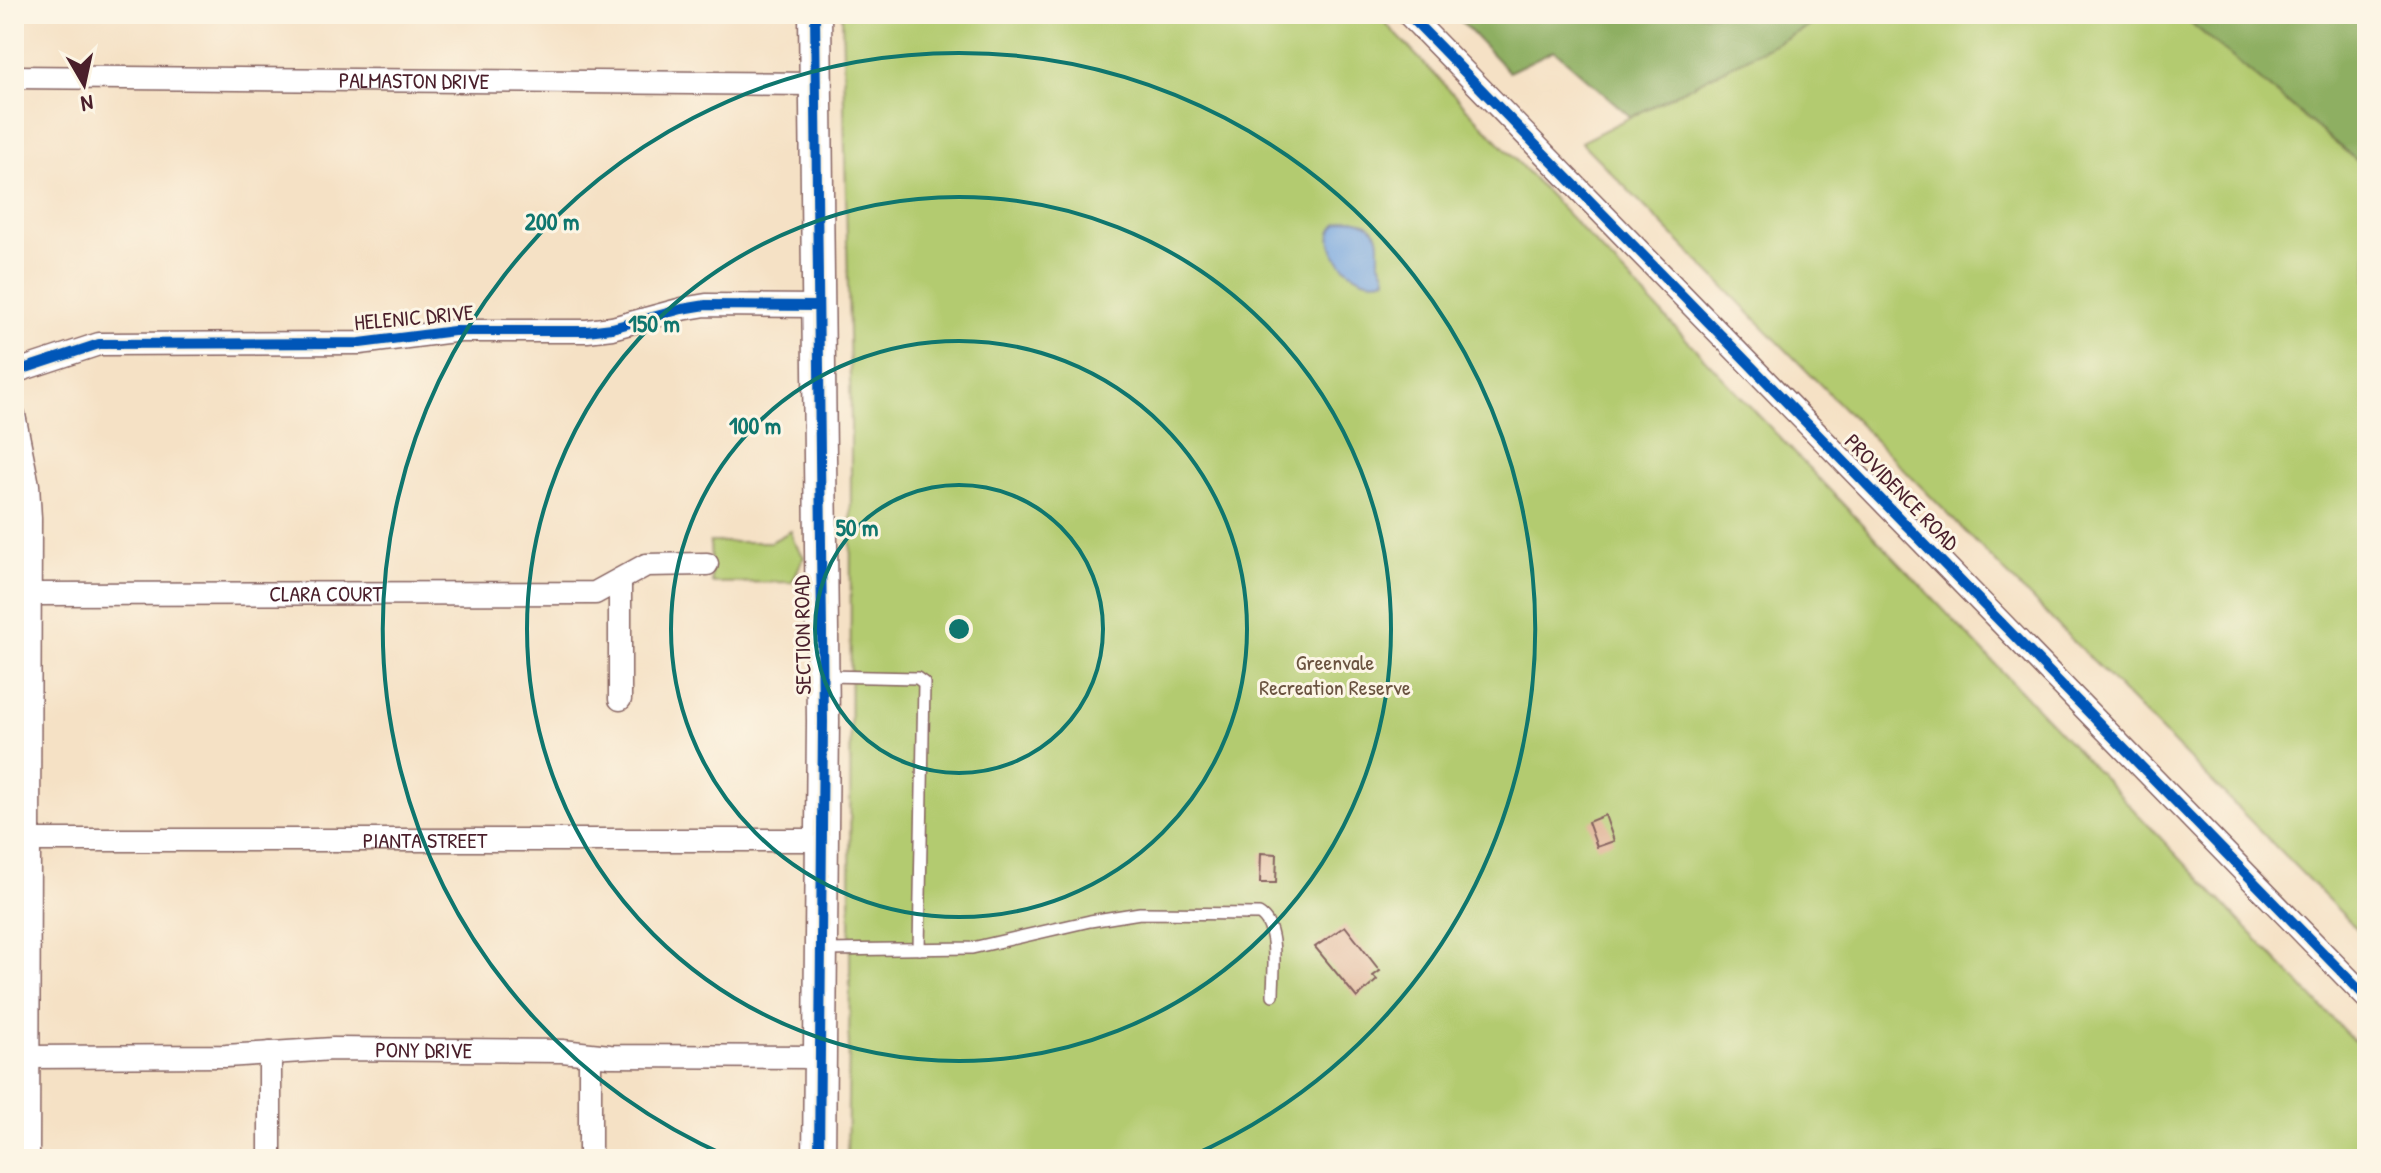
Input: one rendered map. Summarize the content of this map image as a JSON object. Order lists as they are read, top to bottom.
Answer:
{
  "streets": {
    "street": [
      "PALMASTON DRIVE",
      "HELENIC DRIVE",
      "PROVIDENCE ROAD",
      "CLARA COURT",
      "SECTION ROAD",
      "PIANTA STREET",
      "PONY DRIVE"
    ]
  },
  "crossings": [
    ["PALMASTON DRIVE", "SECTION ROAD"],
    ["HELENIC DRIVE", "SECTION ROAD"],
    ["SECTION ROAD", "PIANTA STREET"],
    ["SECTION ROAD", "PONY DRIVE"]
  ],
  "parks": ["Greenvale Recreation Reserve"],
  "north": "bottom",
  "rings": [
    "200 m",
    "150 m",
    "100 m",
    "50 m"
  ]
}
